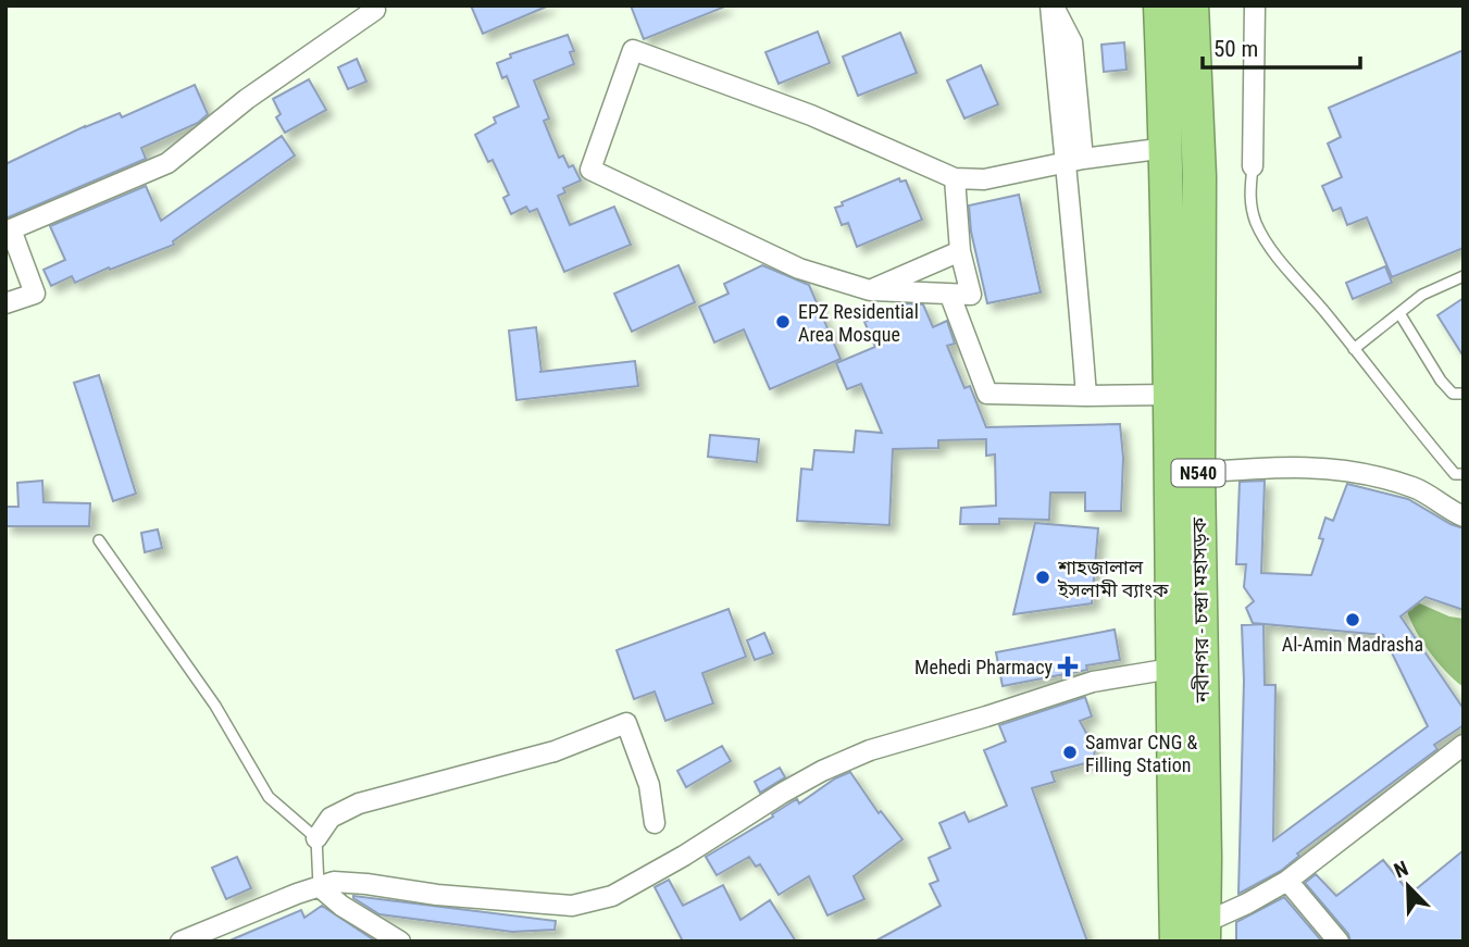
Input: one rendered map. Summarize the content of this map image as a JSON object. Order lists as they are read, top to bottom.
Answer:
{
  "streets": {
    "highway": ["N540", "নবীনগর - চন্দ্রা মহাসড়ক"]
  },
  "places": {
    "other": [
      "EPZ Residential Area Mosque",
      "শাহজালাল ইসলামী ব্যাংক",
      "Al-Amin Madrasha",
      "Samvar CNG & Filling Station"
    ],
    "health": ["Mehedi Pharmacy"]
  },
  "scale_bar": "50 m",
  "north": "top left"
}
